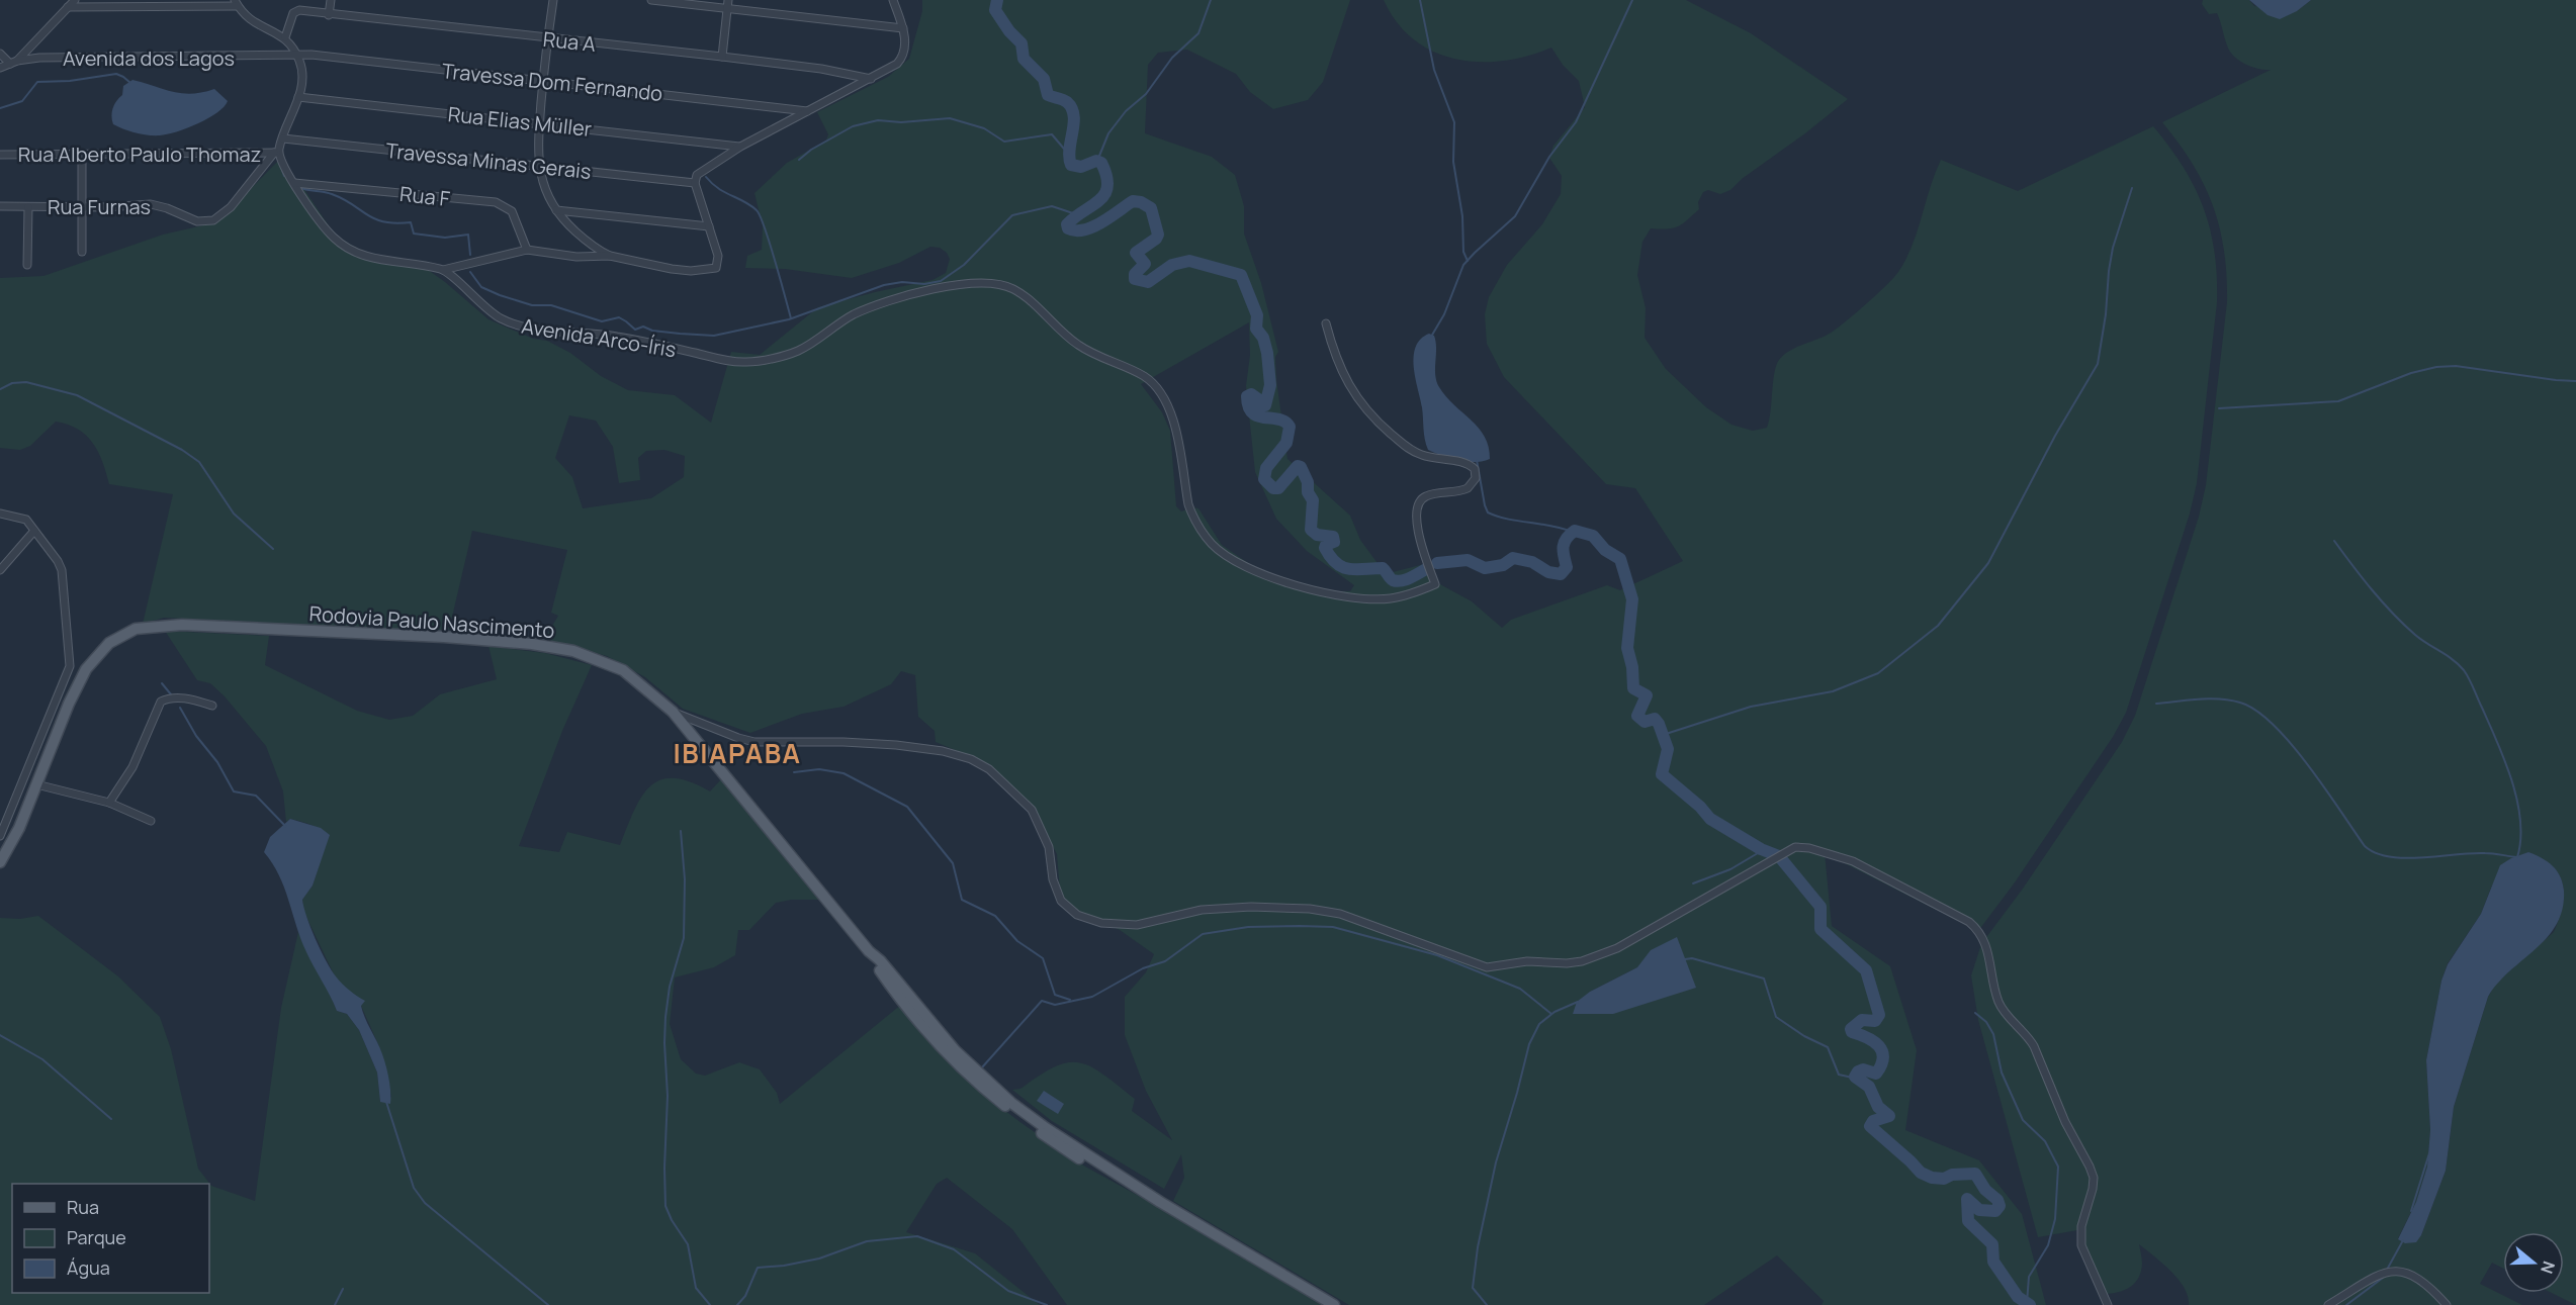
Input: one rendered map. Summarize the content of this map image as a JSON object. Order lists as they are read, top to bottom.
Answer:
{
  "streets": {
    "main road": ["Rodovia Paulo Nascimento"],
    "street": [
      "Rua A",
      "Avenida dos Lagos",
      "Travessa Dom Fernando",
      "Rua Elias Müller",
      "Rua Alberto Paulo Thomaz",
      "Travessa Minas Gerais",
      "Rua F",
      "Rua Furnas",
      "Avenida Arco-Íris"
    ]
  },
  "crossings": [
    ["Avenida dos Lagos", "Travessa Dom Fernando"],
    ["Rua Alberto Paulo Thomaz", "Rua Furnas"]
  ],
  "districts": ["IBIAPABA"],
  "legend": ["Rua", "Parque", "Água"],
  "north": "right"
}
